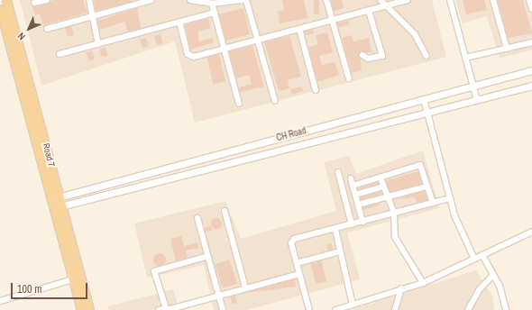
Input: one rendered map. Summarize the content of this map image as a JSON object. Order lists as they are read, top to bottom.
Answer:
{
  "streets": {
    "main road": ["Road 7"],
    "street": ["CH Road"]
  },
  "crossings": [
    ["CH Road", "Road 7"]
  ],
  "scale_bar": "100 m",
  "north": "bottom left"
}
